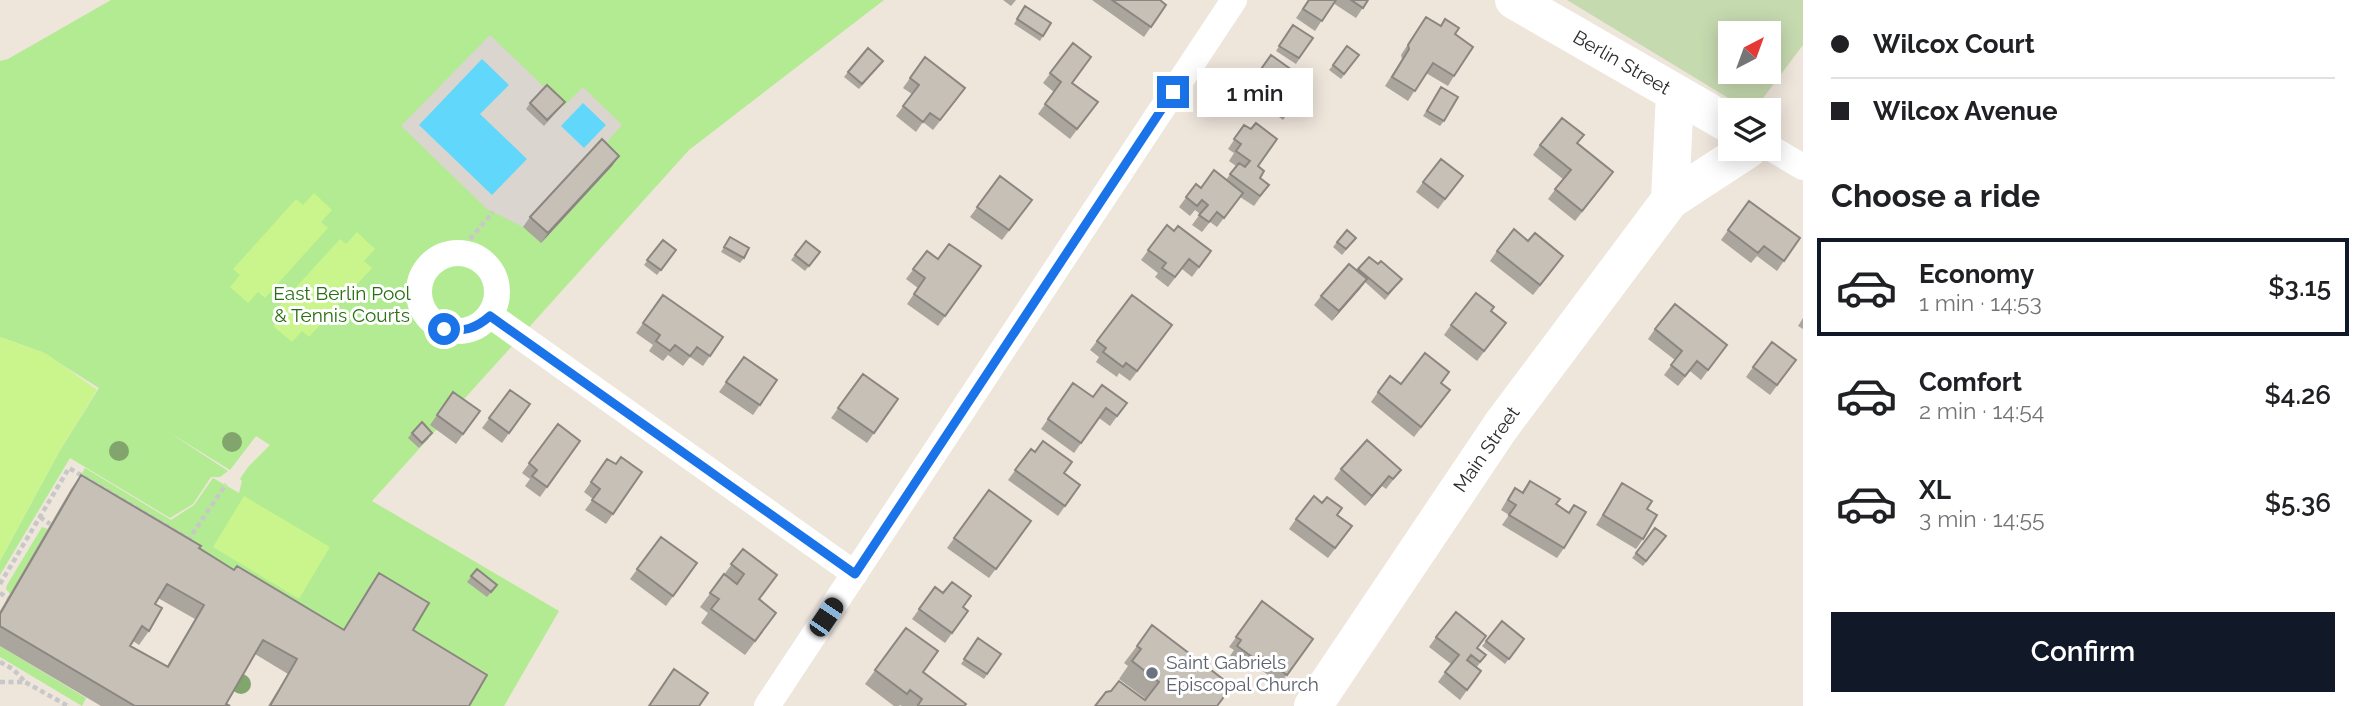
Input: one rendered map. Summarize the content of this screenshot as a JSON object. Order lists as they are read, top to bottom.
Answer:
{
  "streets": {
    "street": ["Berlin Street", "Main Street"]
  },
  "parks": ["East Berlin Pool & Tennis Courts"],
  "places": ["Saint Gabriels Episcopal Church"],
  "north": "top right",
  "page": {
    "banner": ["Wilcox Court", "Wilcox Avenue"],
    "bubble": "1 min",
    "heading": "Choose a ride",
    "list": [
      {
        "name": "Economy",
        "note": "1 min · 14:53",
        "value": "$3.15"
      },
      {
        "name": "Comfort",
        "note": "2 min · 14:54",
        "value": "$4.26"
      },
      {
        "name": "XL",
        "note": "3 min · 14:55",
        "value": "$5.36"
      }
    ],
    "buttons": "Confirm"
  }
}
